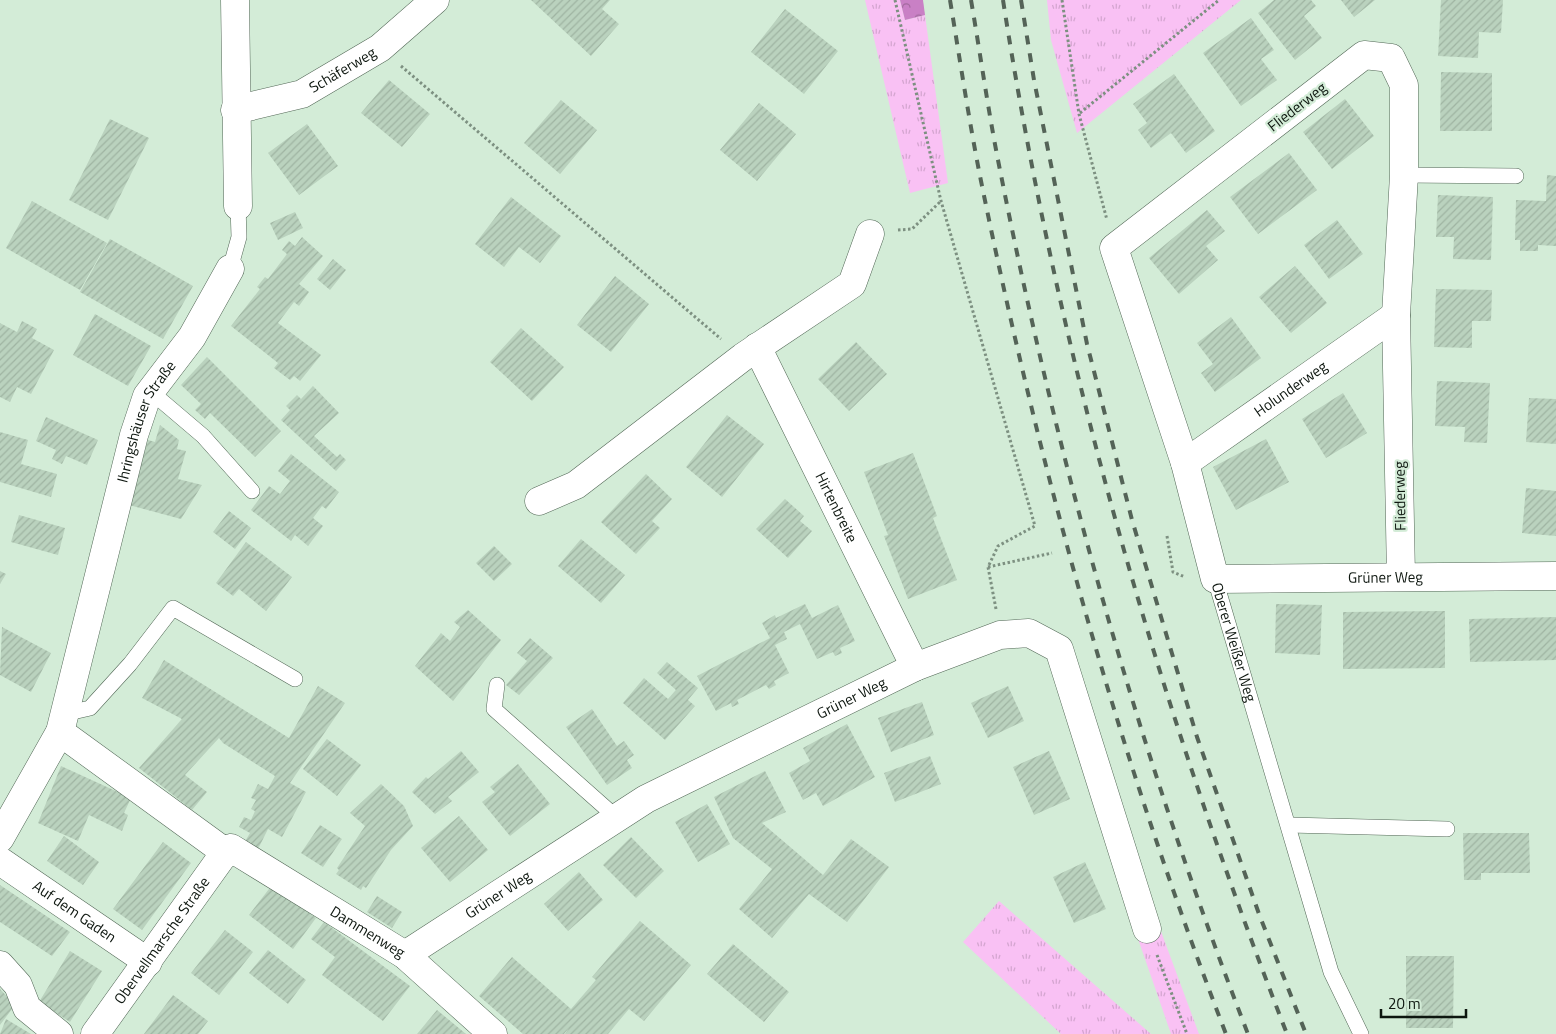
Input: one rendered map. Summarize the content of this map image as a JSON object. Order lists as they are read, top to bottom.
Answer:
{
  "streets": {
    "street": [
      "Schäferweg",
      "Fliederweg",
      "Holunderweg",
      "Ihringshäuser Straße",
      "Hirtenbreite",
      "Grüner Weg",
      "Oberer Weißer Weg",
      "Auf dem Gaden",
      "Dammenweg",
      "Obervellmarsche Straße"
    ]
  },
  "crossings": [
    ["Schäferweg", "Ihringshäuser Straße"],
    ["Fliederweg", "Holunderweg"],
    ["Fliederweg", "Grüner Weg"],
    ["Fliederweg", "Oberer Weißer Weg"],
    ["Holunderweg", "Oberer Weißer Weg"],
    ["Ihringshäuser Straße", "Dammenweg"],
    ["Hirtenbreite", "Grüner Weg"],
    ["Grüner Weg", "Oberer Weißer Weg"],
    ["Grüner Weg", "Dammenweg"],
    ["Auf dem Gaden", "Obervellmarsche Straße"],
    ["Dammenweg", "Obervellmarsche Straße"]
  ],
  "scale_bar": "20 m"
}
